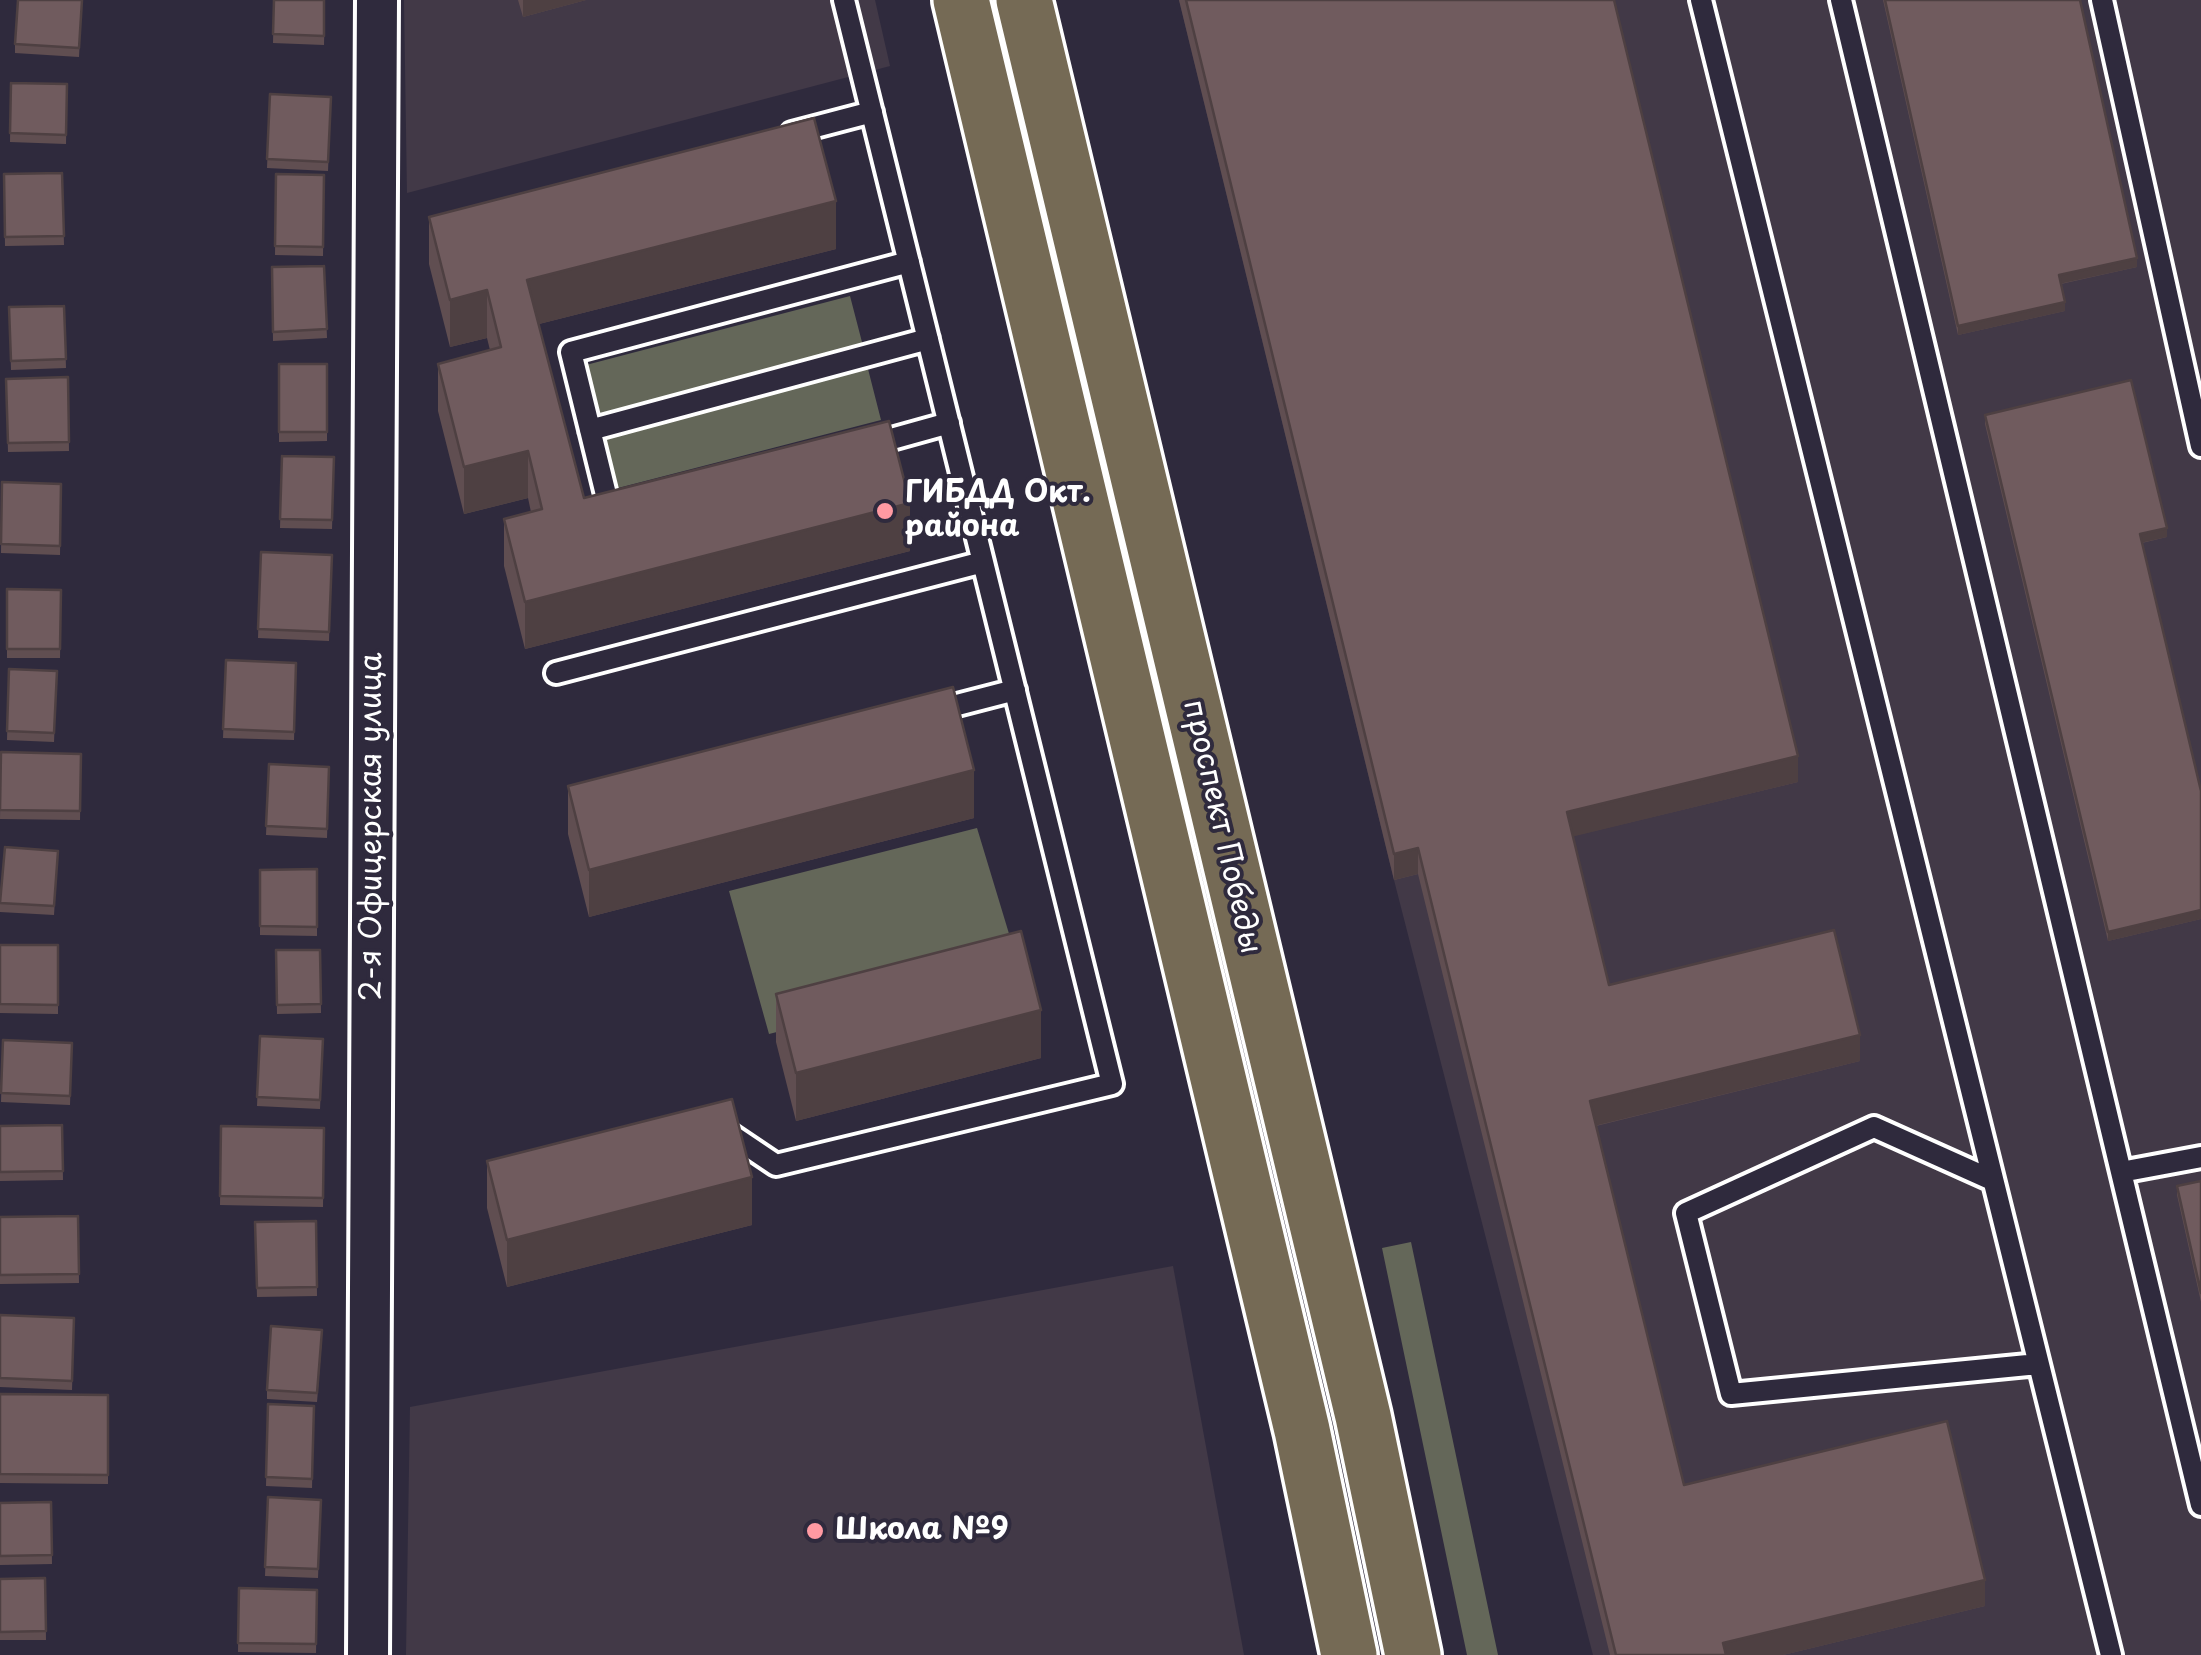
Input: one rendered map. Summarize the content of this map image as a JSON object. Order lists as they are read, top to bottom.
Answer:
{
  "streets": {
    "main road": ["проспект Победы"],
    "street": ["2-я Офицерская улица"]
  },
  "places": ["ГИБДД Окт. района", "Школа №9"]
}
